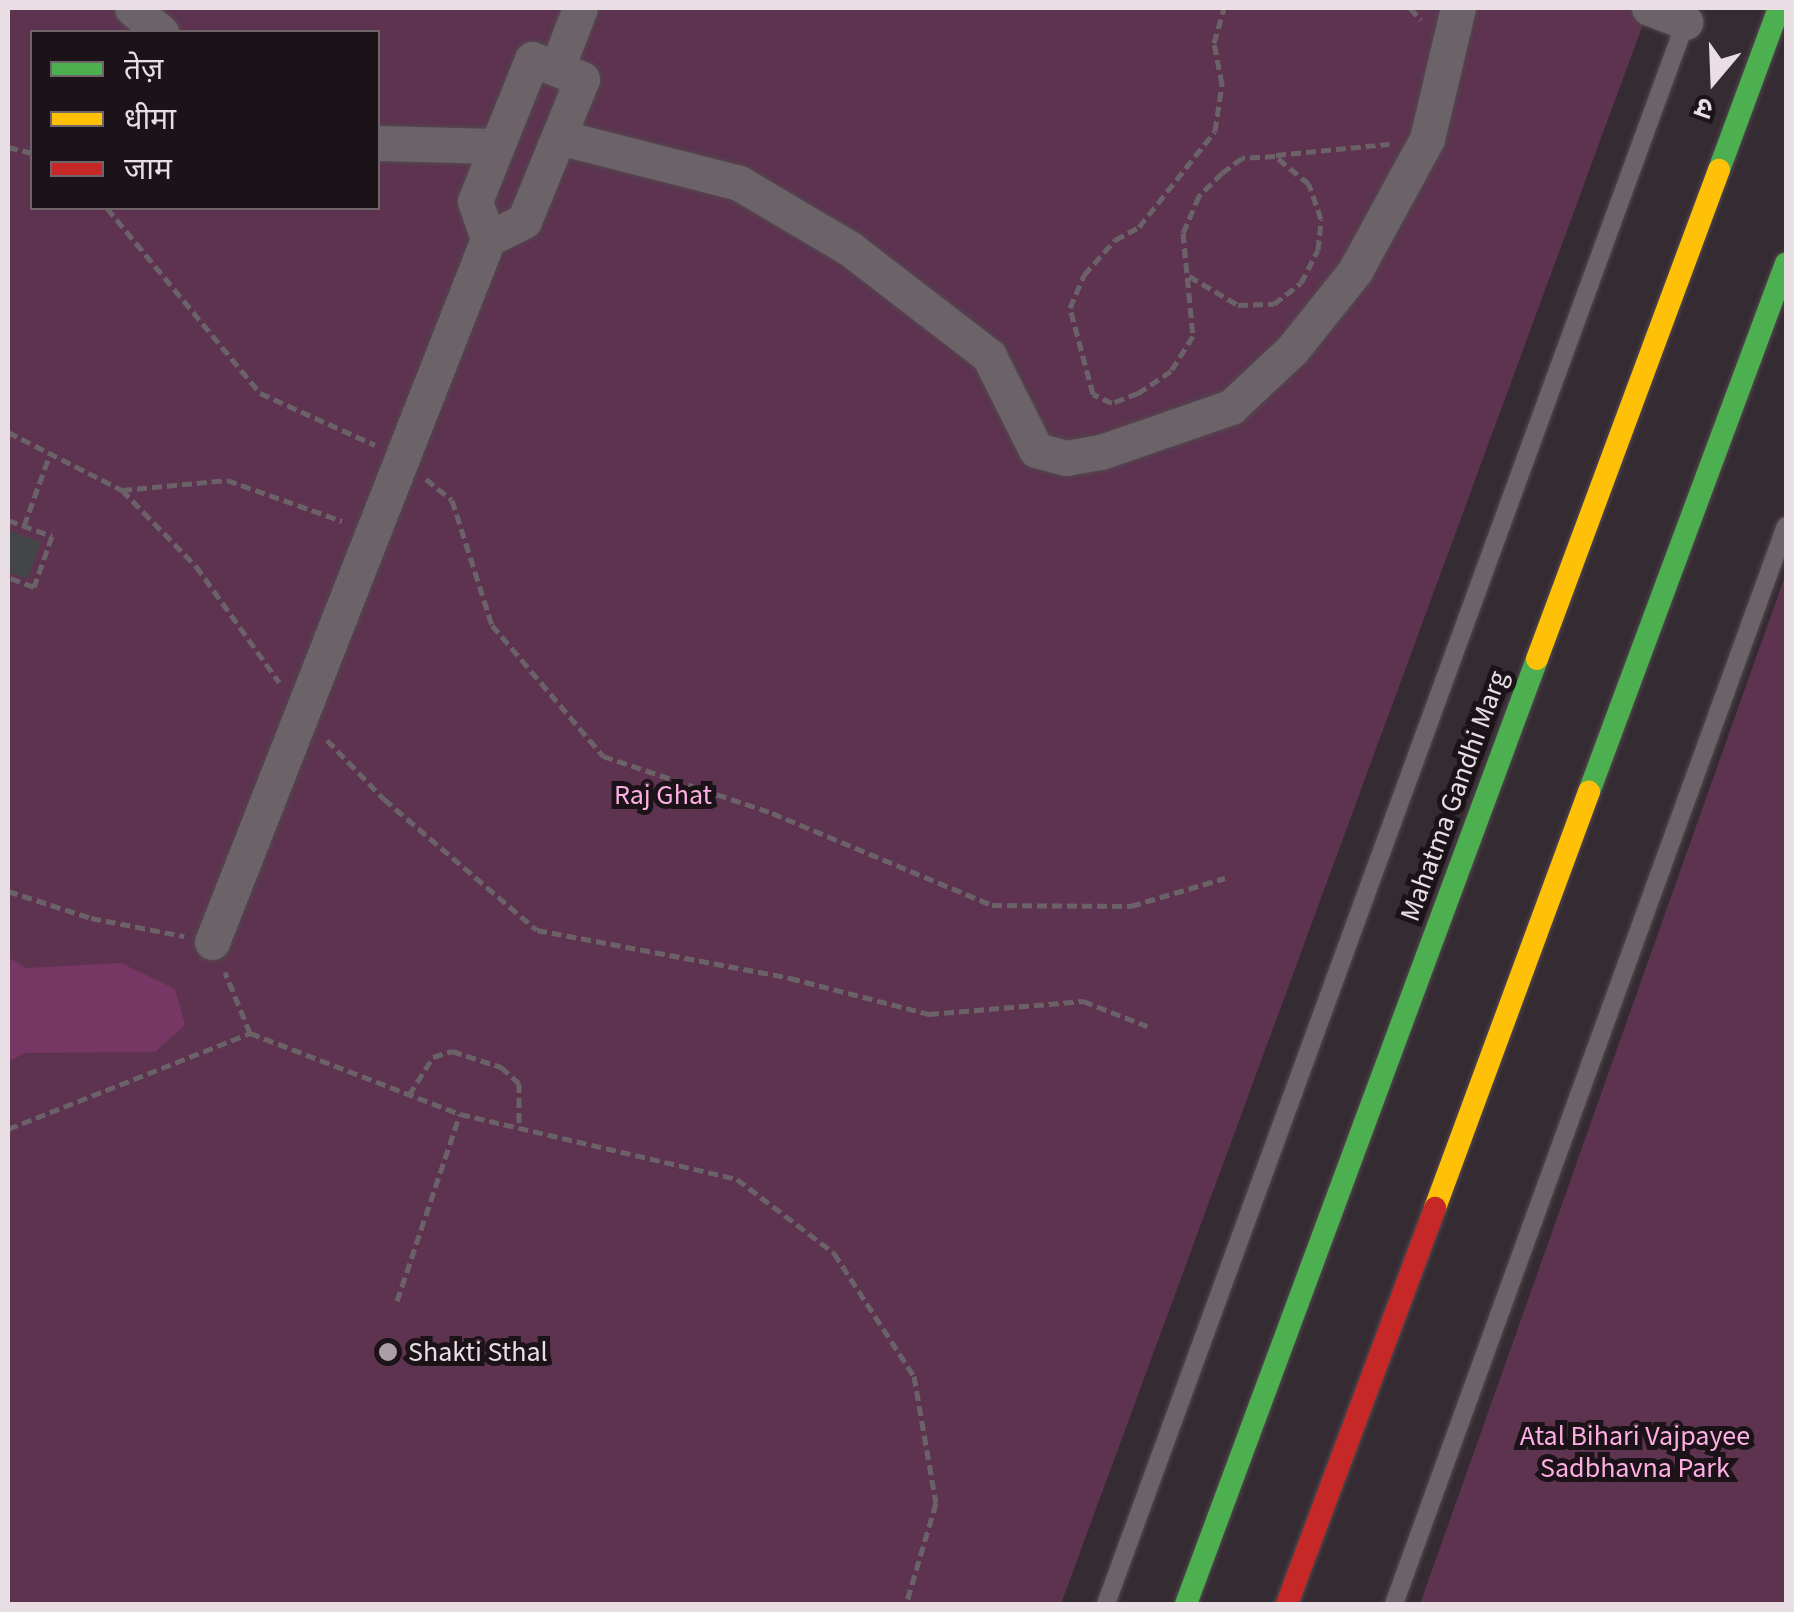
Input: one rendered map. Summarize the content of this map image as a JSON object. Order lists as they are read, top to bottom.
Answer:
{
  "streets": {
    "main road": ["Mahatma Gandhi Marg"]
  },
  "parks": ["Raj Ghat", "Atal Bihari Vajpayee Sadbhavna Park"],
  "places": ["Shakti Sthal"],
  "legend": ["तेज़", "धीमा", "जाम"],
  "north": "bottom"
}
